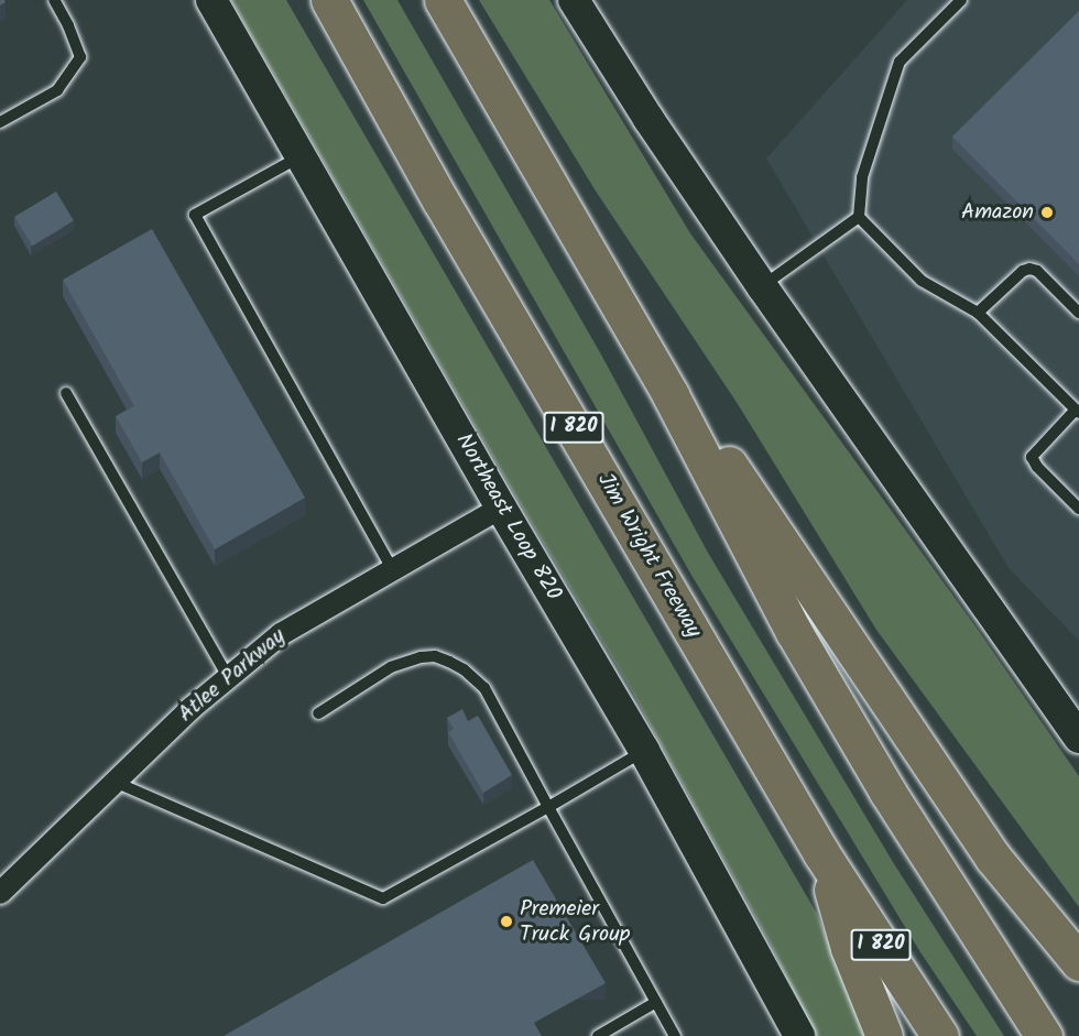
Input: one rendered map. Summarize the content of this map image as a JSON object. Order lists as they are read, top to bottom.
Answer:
{
  "streets": {
    "highway": ["I 820", "Jim Wright Freeway"],
    "main road": ["Northeast Loop 820"],
    "street": ["Atlee Parkway"]
  },
  "crossings": [
    ["Northeast Loop 820", "Atlee Parkway"]
  ],
  "places": ["Amazon", "Premeier Truck Group"]
}
